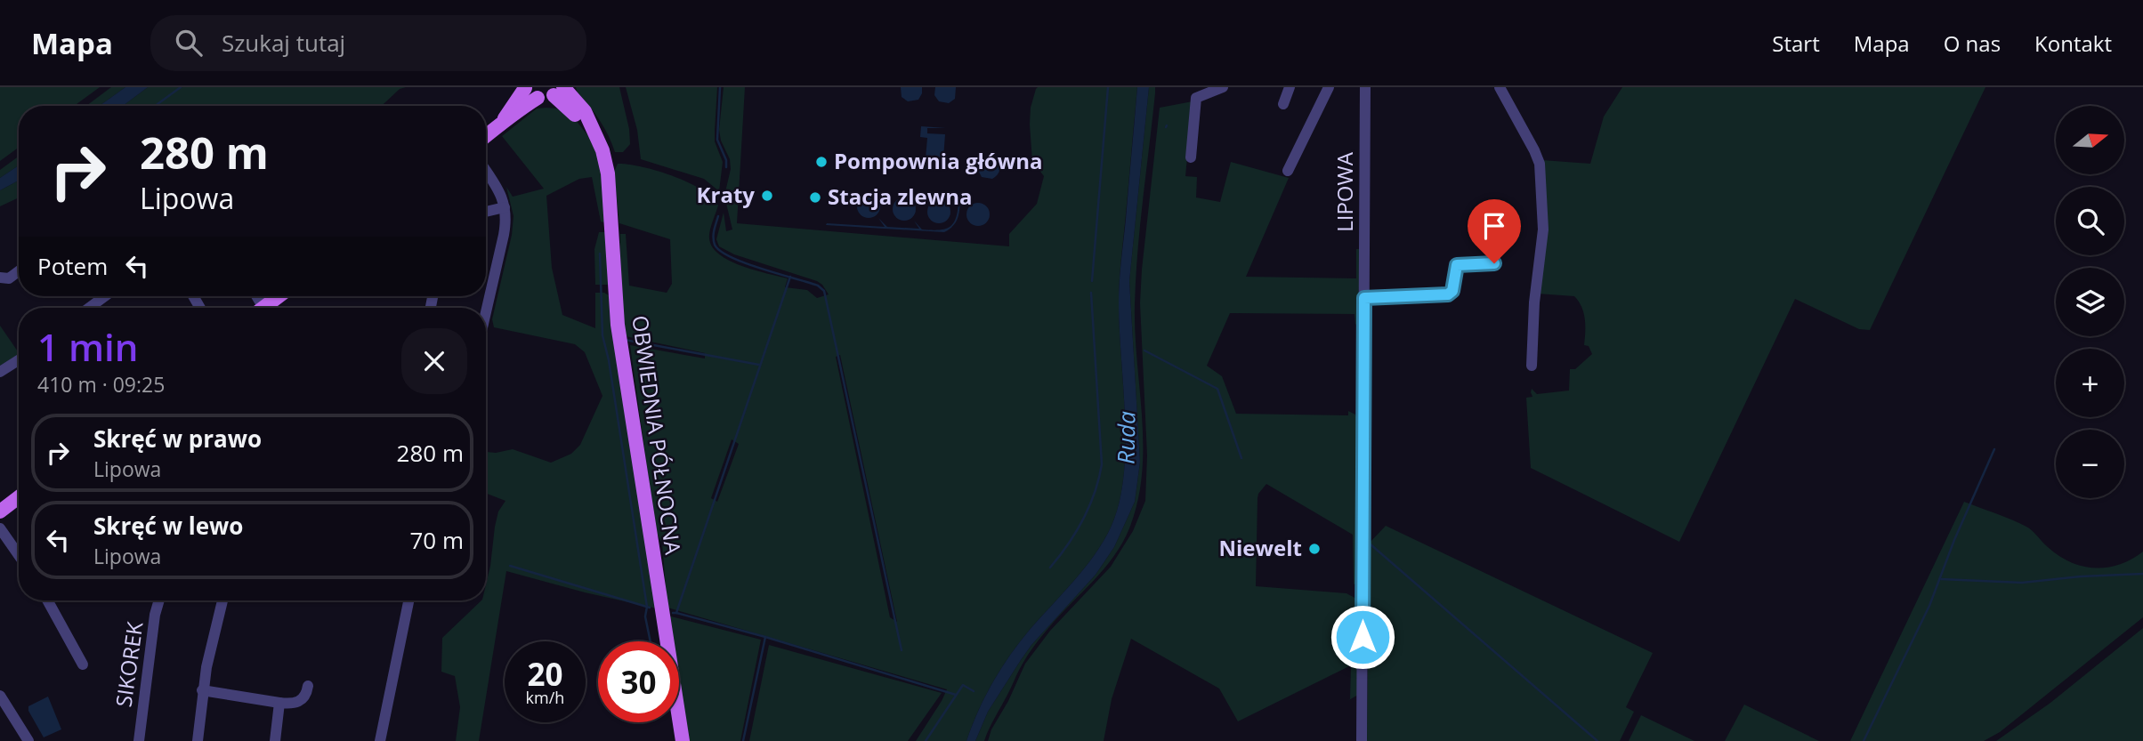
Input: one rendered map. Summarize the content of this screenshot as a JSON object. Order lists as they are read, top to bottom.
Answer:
{
  "streets": {
    "main road": ["OBWIEDNIA PÓŁNOCNA"],
    "street": ["LIPOWA", "SIKOREK"]
  },
  "water": ["Ruda"],
  "places": [
    "Pompownia główna",
    "Kraty",
    "Stacja zlewna",
    "Niewelt"
  ],
  "north": "right",
  "page": {
    "header": "Mapa",
    "search": "Szukaj tutaj",
    "nav": [
      "Start",
      "Mapa",
      "O nas",
      "Kontakt"
    ],
    "map_buttons": ["+", "−"],
    "turn": ["280 m", "Lipowa"],
    "then": "Potem",
    "heading": ["1 min", "410 m · 09:25"],
    "list": [
      {
        "name": "Skręć w prawo",
        "note": "Lipowa",
        "value": "280 m"
      },
      {
        "name": "Skręć w lewo",
        "note": "Lipowa",
        "value": "70 m"
      }
    ],
    "speed": "20 km/h",
    "limit": "30"
  }
}
